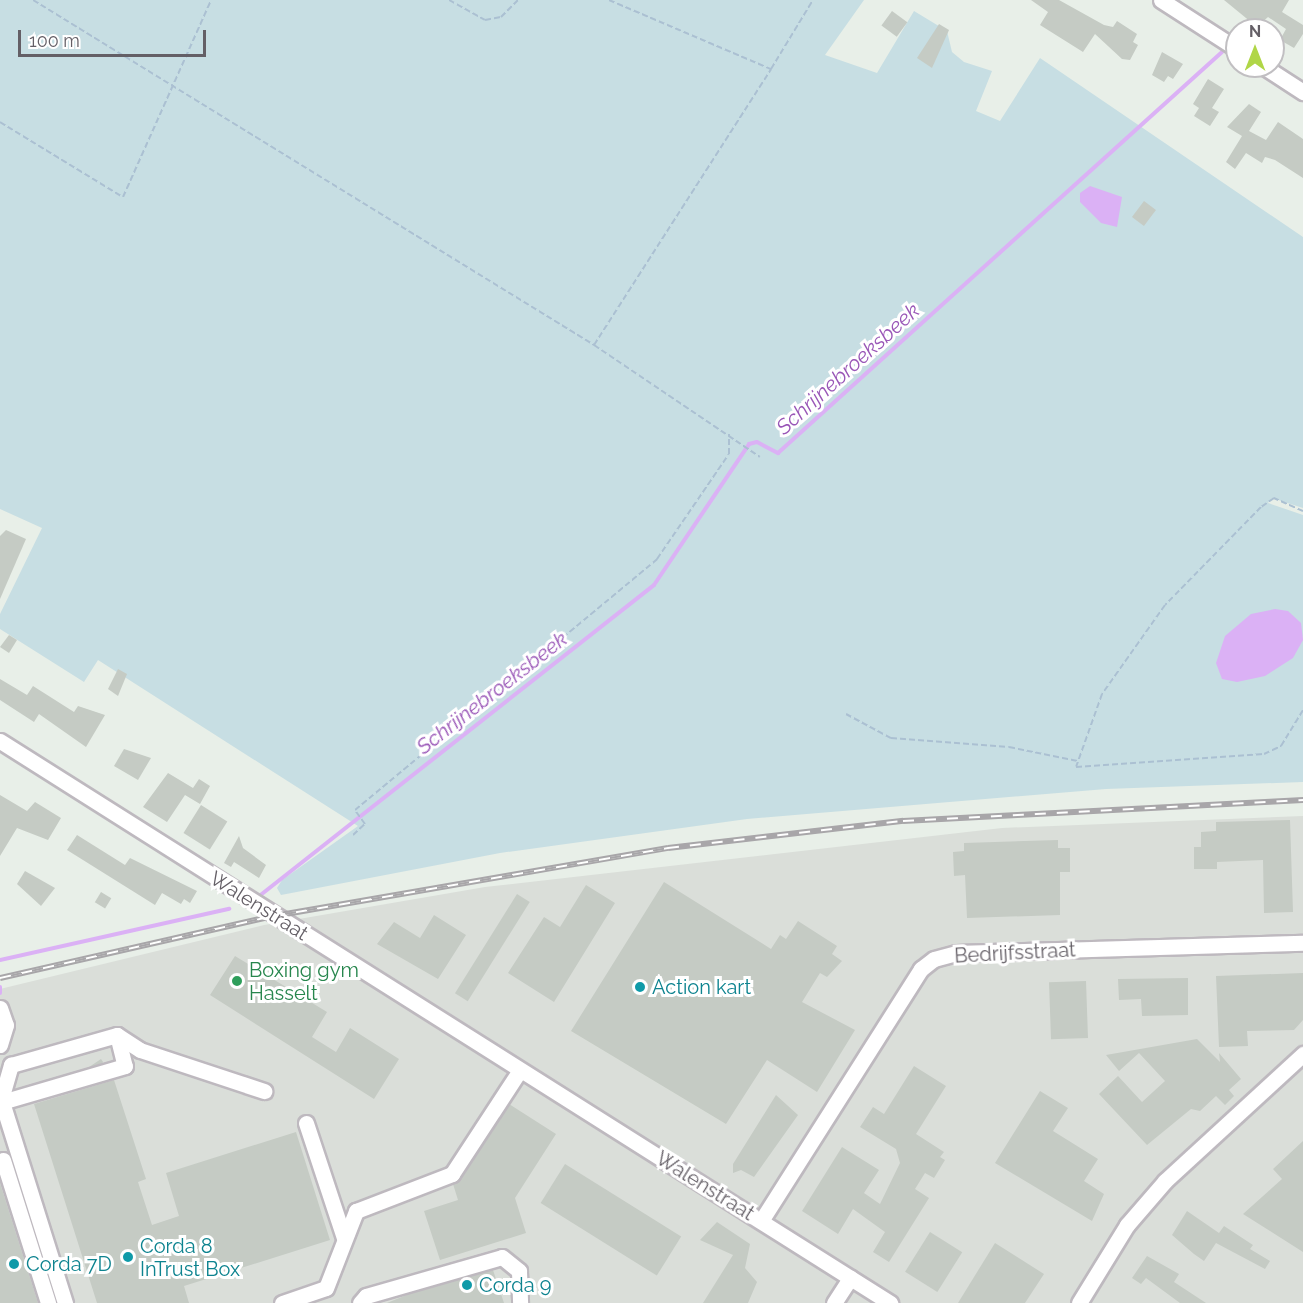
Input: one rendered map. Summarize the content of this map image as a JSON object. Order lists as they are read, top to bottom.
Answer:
{
  "streets": {
    "street": ["Walenstraat", "Bedrijfsstraat"]
  },
  "crossings": [
    ["Walenstraat", "Bedrijfsstraat"]
  ],
  "water": ["Schrijnebroeksbeek"],
  "places": [
    "Boxing gym Hasselt",
    "Action kart",
    "Corda 8 InTrust Box",
    "Corda 7D",
    "Corda 9"
  ],
  "scale_bar": "100 m",
  "north": "top"
}
